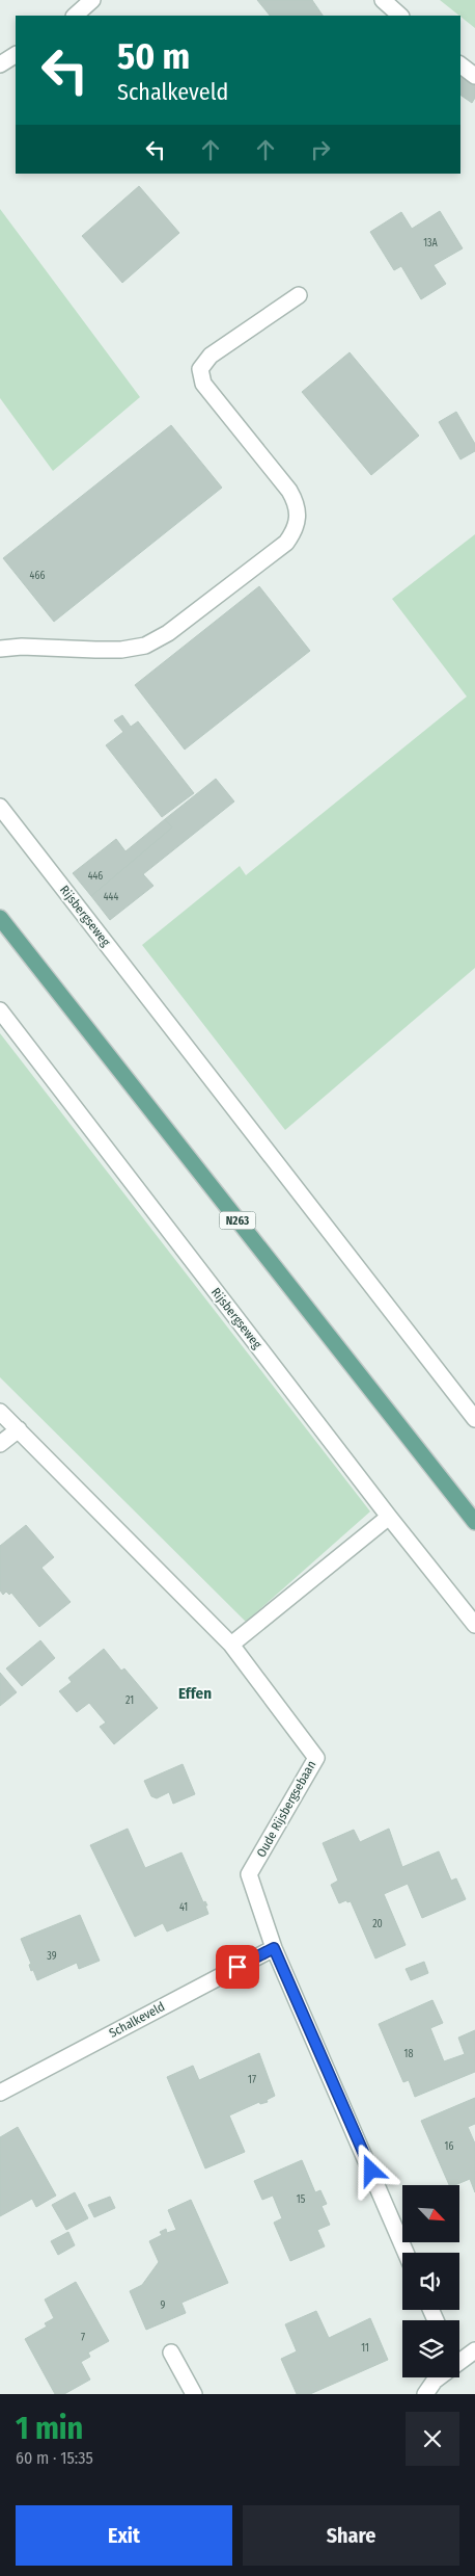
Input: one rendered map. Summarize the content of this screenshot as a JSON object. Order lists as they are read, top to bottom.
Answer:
{
  "streets": {
    "main road": ["N263"],
    "street": ["Rijsbergseweg", "Oude Rijsbergsebaan", "Schalkeveld"]
  },
  "crossings": [
    ["Oude Rijsbergsebaan", "Schalkeveld"]
  ],
  "districts": ["Effen"],
  "house_numbers": [
    "13A",
    "466",
    "446",
    "444",
    "21",
    "41",
    "20",
    "39",
    "18",
    "17",
    "16",
    "15",
    "9",
    "7",
    "11"
  ],
  "north": "bottom right",
  "page": {
    "turn": ["50 m", "Schalkeveld"],
    "heading": ["1 min", "60 m · 15:35"],
    "buttons": ["Exit", "Share"]
  }
}
